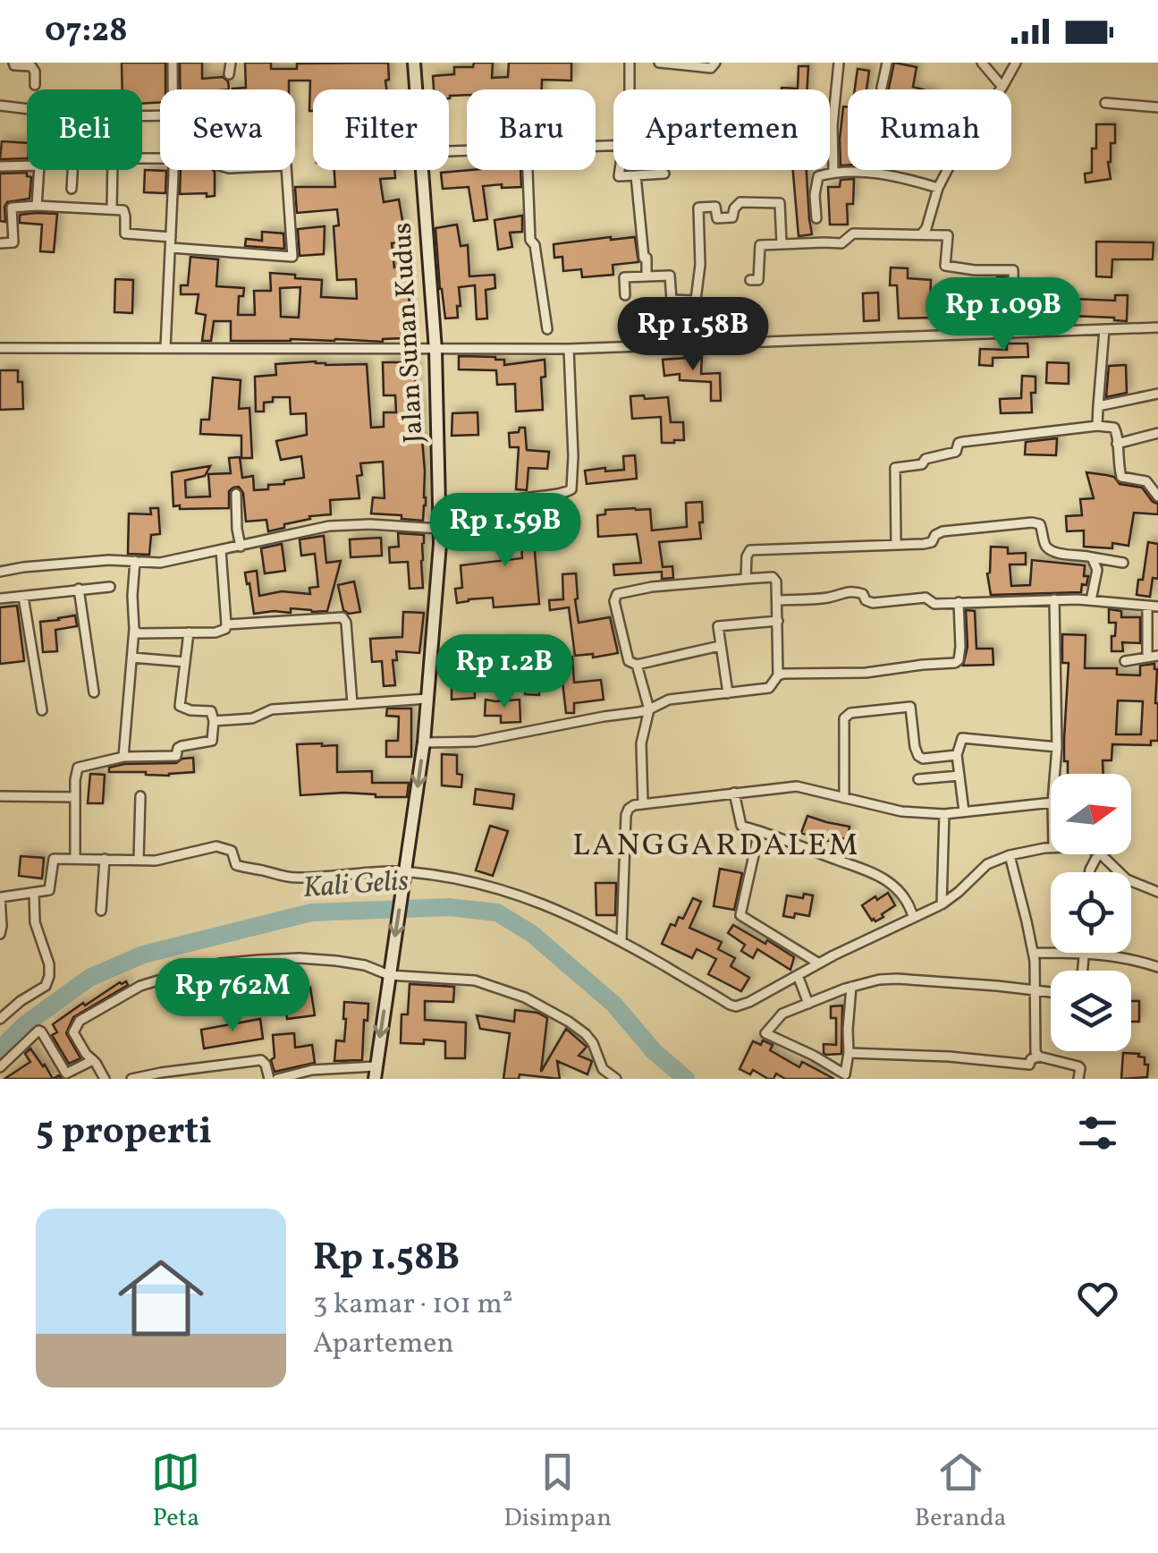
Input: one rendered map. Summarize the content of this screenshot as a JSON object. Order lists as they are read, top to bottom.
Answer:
{
  "streets": {
    "main road": ["Jalan Sunan Kudus"]
  },
  "one_way": ["Jalan Sunan Kudus"],
  "districts": ["LANGGARDALEM"],
  "water": ["Kali Gelis"],
  "north": "right",
  "page": {
    "status": "07:28",
    "chip": [
      "Beli",
      "Sewa",
      "Filter",
      "Baru",
      "Apartemen",
      "Rumah"
    ],
    "price": [
      "Rp 1.09B",
      "Rp 1.58B",
      "Rp 1.59B",
      "Rp 1.2B",
      "Rp 762M"
    ],
    "heading": "5 properti",
    "list": [
      {
        "name": "Rp 1.58B",
        "note": "3 kamar · 101 m² · Apartemen"
      }
    ],
    "tabs": ["Peta", "Disimpan", "Beranda"]
  }
}
